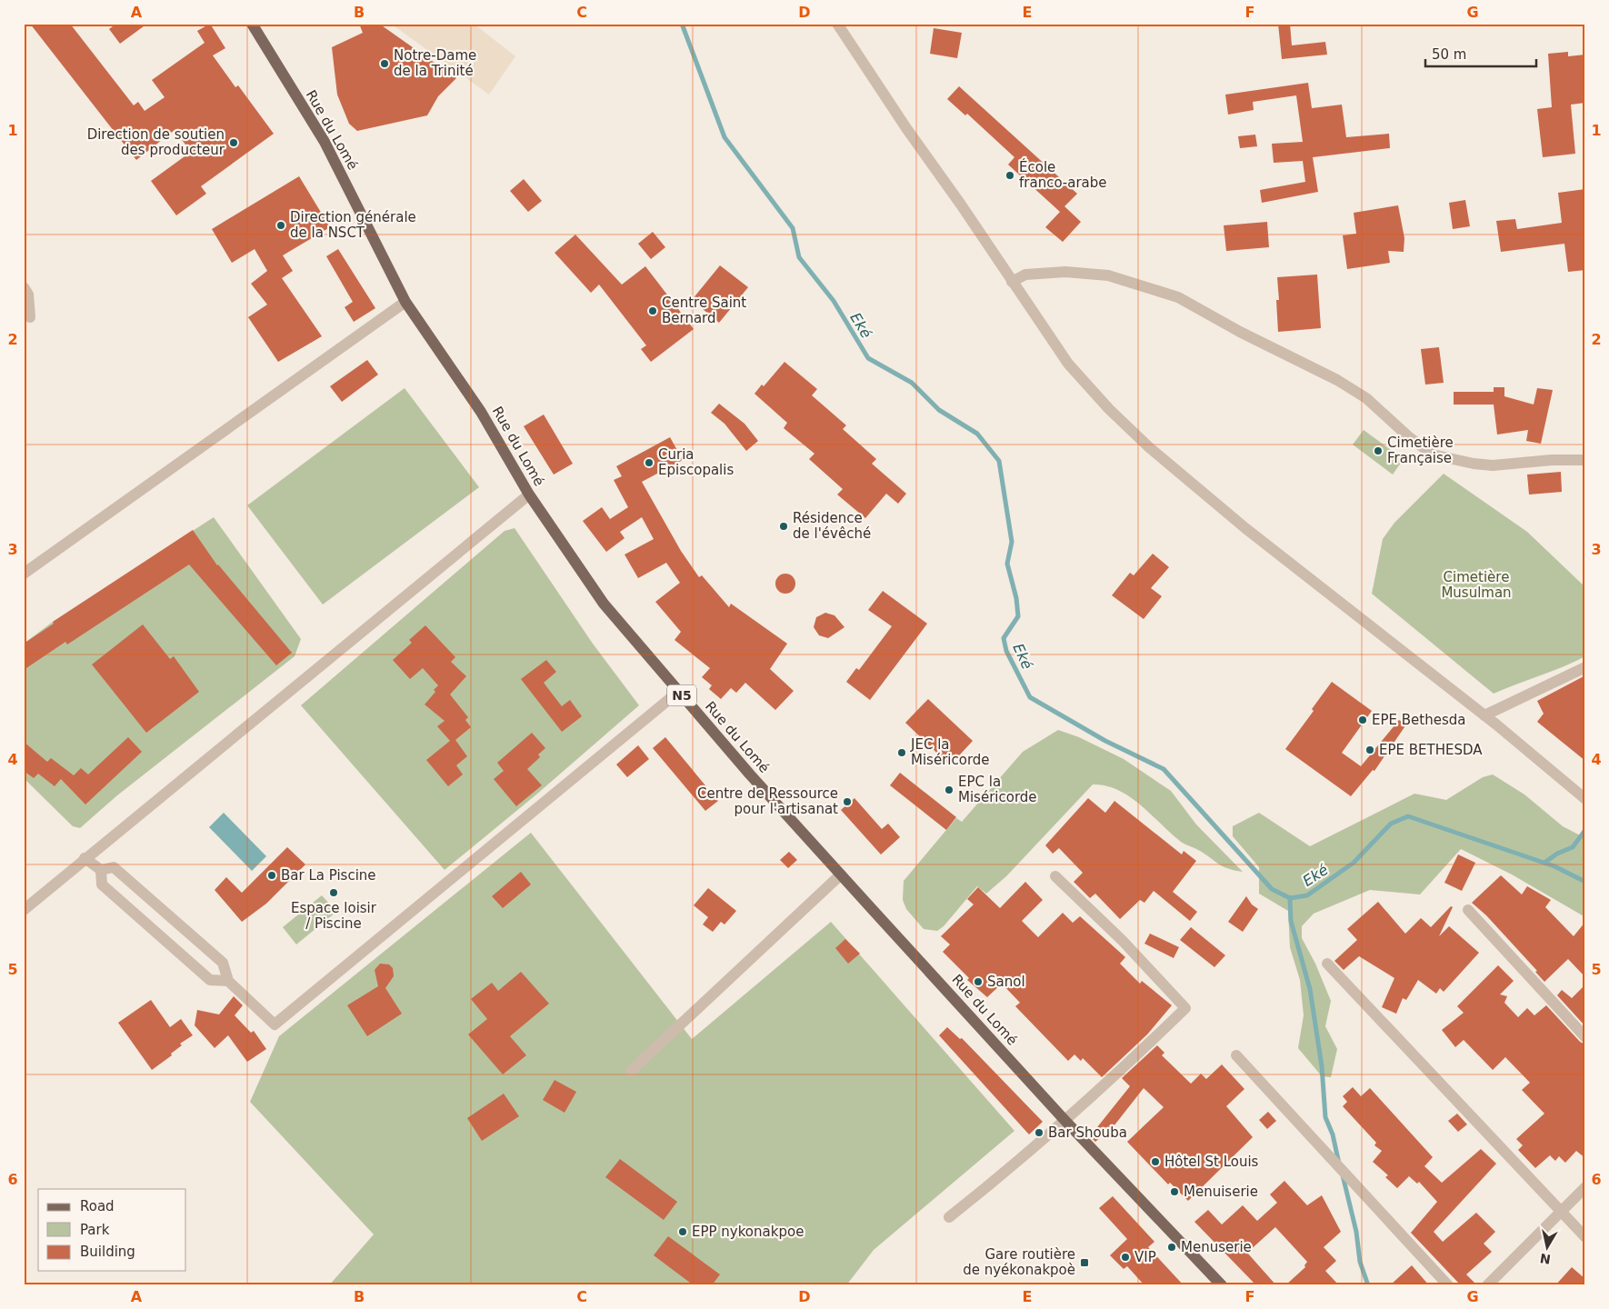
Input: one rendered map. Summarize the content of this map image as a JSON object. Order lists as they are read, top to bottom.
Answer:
{
  "streets": {
    "main road": ["Rue du Lomé", "N5"]
  },
  "water": ["Eké"],
  "parks": ["Cimetière Musulman"],
  "places": {
    "other": [
      "Notre-Dame de la Trinité",
      "Direction de soutien des producteur",
      "École franco-arabe",
      "Direction générale de la NSCT",
      "Centre Saint Bernard",
      "Cimetière Française",
      "Curia Episcopalis",
      "Résidence de l'évêché",
      "EPE Bethesda",
      "EPE BETHESDA",
      "JEC la Miséricorde",
      "EPC la Miséricorde",
      "Centre de Ressource pour l'artisanat",
      "Bar La Piscine",
      "Espace loisir / Piscine",
      "Sanol",
      "Bar Shouba",
      "Hôtel St Louis",
      "Menuiserie",
      "EPP nykonakpoe",
      "Menuserie",
      "VIP"
    ],
    "transit": ["Gare routière de nyékonakpoè"]
  },
  "legend": ["Road", "Park", "Building"],
  "scale_bar": "50 m",
  "north": "bottom",
  "grid": {
    "columns": [
      "A",
      "B",
      "C",
      "D",
      "E",
      "F",
      "G"
    ],
    "rows": [
      "1",
      "2",
      "3",
      "4",
      "5",
      "6"
    ]
  }
}
